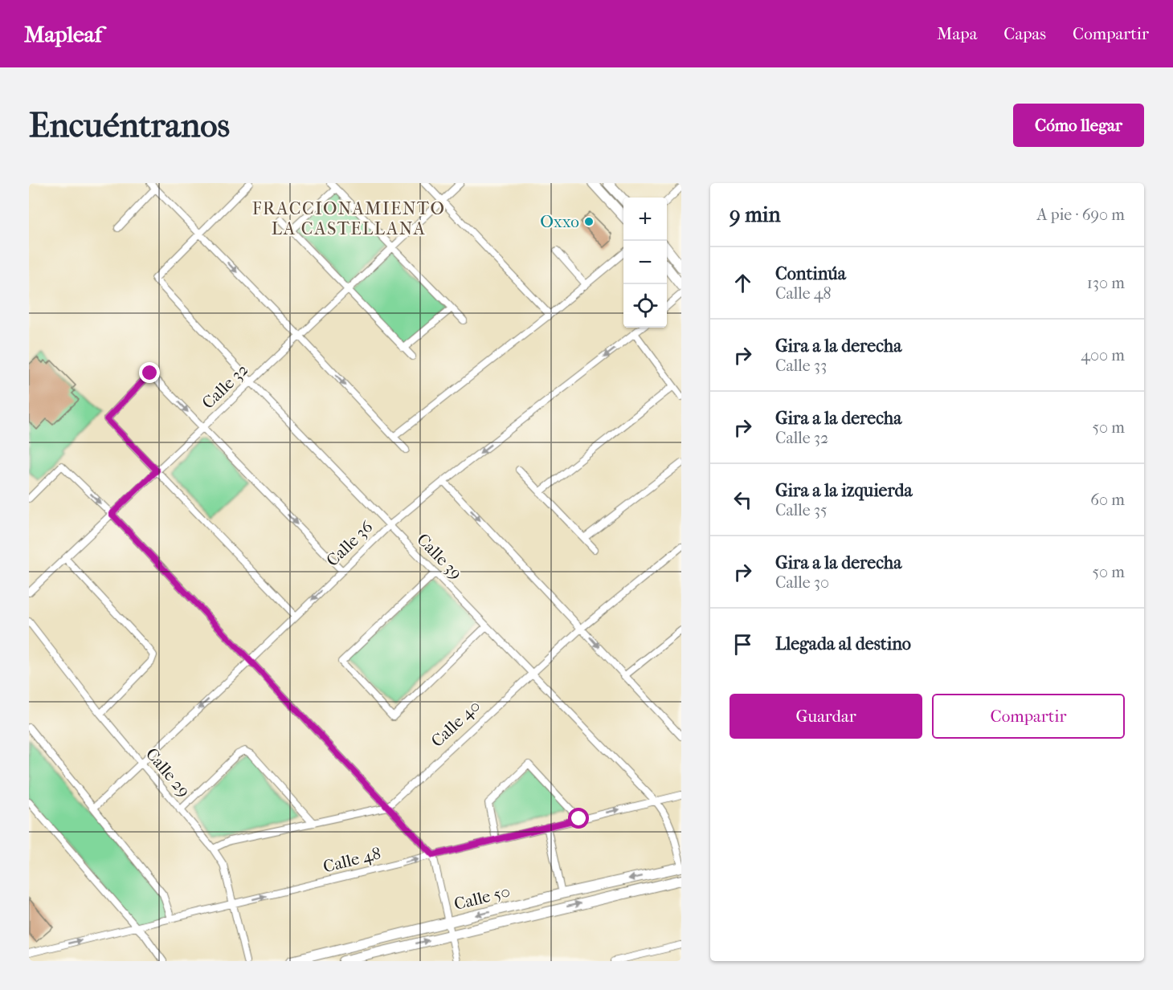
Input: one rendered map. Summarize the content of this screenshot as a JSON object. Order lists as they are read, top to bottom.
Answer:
{
  "streets": {
    "main road": ["Calle 50"],
    "street": [
      "Calle 32",
      "Calle 36",
      "Calle 39",
      "Calle 40",
      "Calle 29",
      "Calle 48"
    ]
  },
  "crossings": [
    ["Calle 32", "Calle 39"],
    ["Calle 36", "Calle 39"],
    ["Calle 36", "Calle 29"],
    ["Calle 39", "Calle 40"],
    ["Calle 39", "Calle 48"],
    ["Calle 39", "Calle 50"],
    ["Calle 29", "Calle 48"]
  ],
  "one_way": ["Calle 36", "Calle 48"],
  "districts": ["FRACCIONAMIENTO LA CASTELLANA"],
  "places": ["Oxxo"],
  "page": {
    "header": "Mapleaf",
    "nav": ["Mapa", "Capas", "Compartir"],
    "buttons": [
      "Cómo llegar",
      ["Guardar", "Compartir"]
    ],
    "title": "Encuéntranos",
    "heading": ["9 min", "A pie · 690 m"],
    "map_buttons": ["+", "−"],
    "list": [
      ["Continúa", "Calle 48", "130 m"],
      ["Gira a la derecha", "Calle 33", "400 m"],
      ["Gira a la derecha", "Calle 32", "50 m"],
      ["Gira a la izquierda", "Calle 35", "60 m"],
      ["Gira a la derecha", "Calle 30", "50 m"],
      "Llegada al destino"
    ]
  }
}
